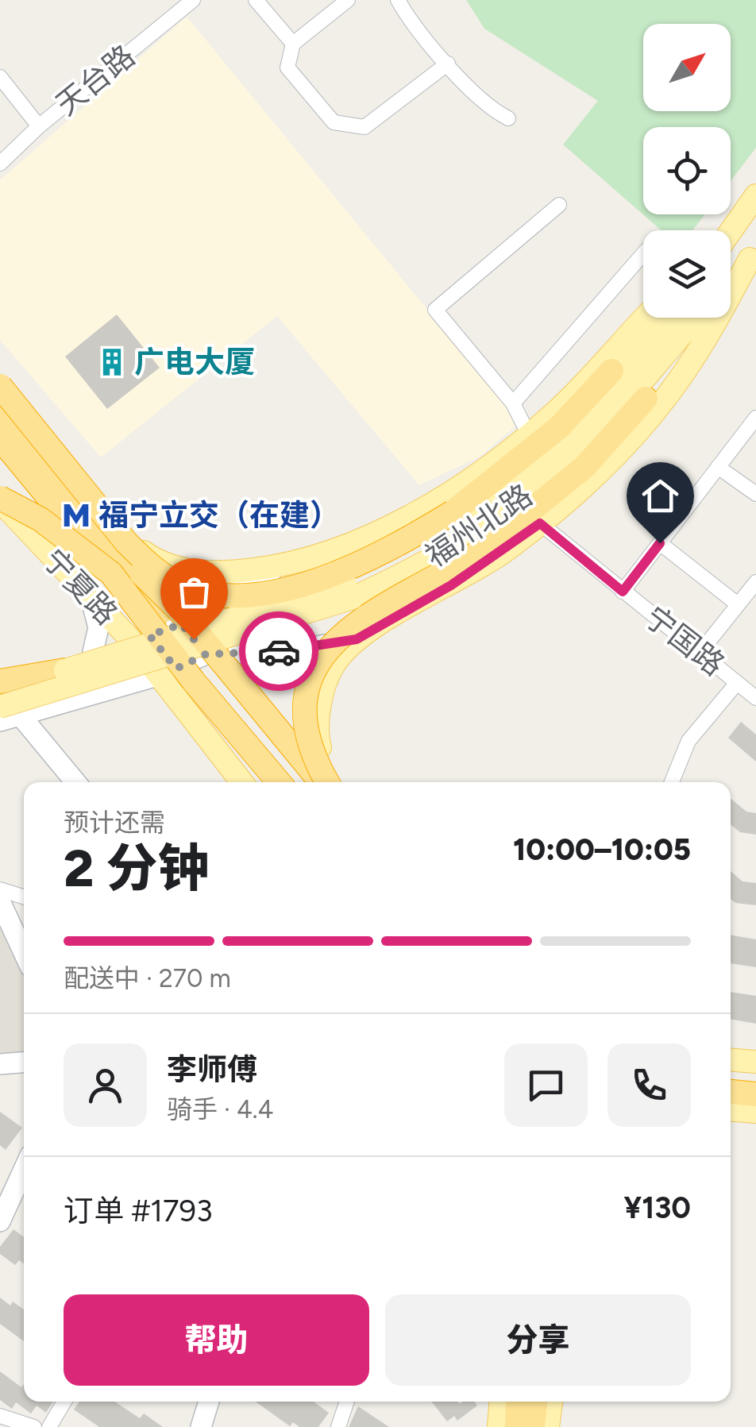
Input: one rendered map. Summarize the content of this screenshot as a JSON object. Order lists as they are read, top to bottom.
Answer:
{
  "streets": {
    "main road": ["福州北路", "宁夏路"],
    "street": ["天台路", "宁国路"]
  },
  "crossings": [
    ["福州北路", "宁夏路"]
  ],
  "places": {
    "building": ["广电大厦"],
    "metro station": ["福宁立交（在建）"]
  },
  "north": "top right",
  "page": {
    "heading": ["2 分钟", "预计还需", "10:00–10:05"],
    "panel": [
      "李师傅",
      "骑手 · 4.4",
      "订单 #1793",
      "¥130"
    ],
    "bar": "配送中 · 270 m",
    "buttons": ["帮助", "分享"]
  }
}
